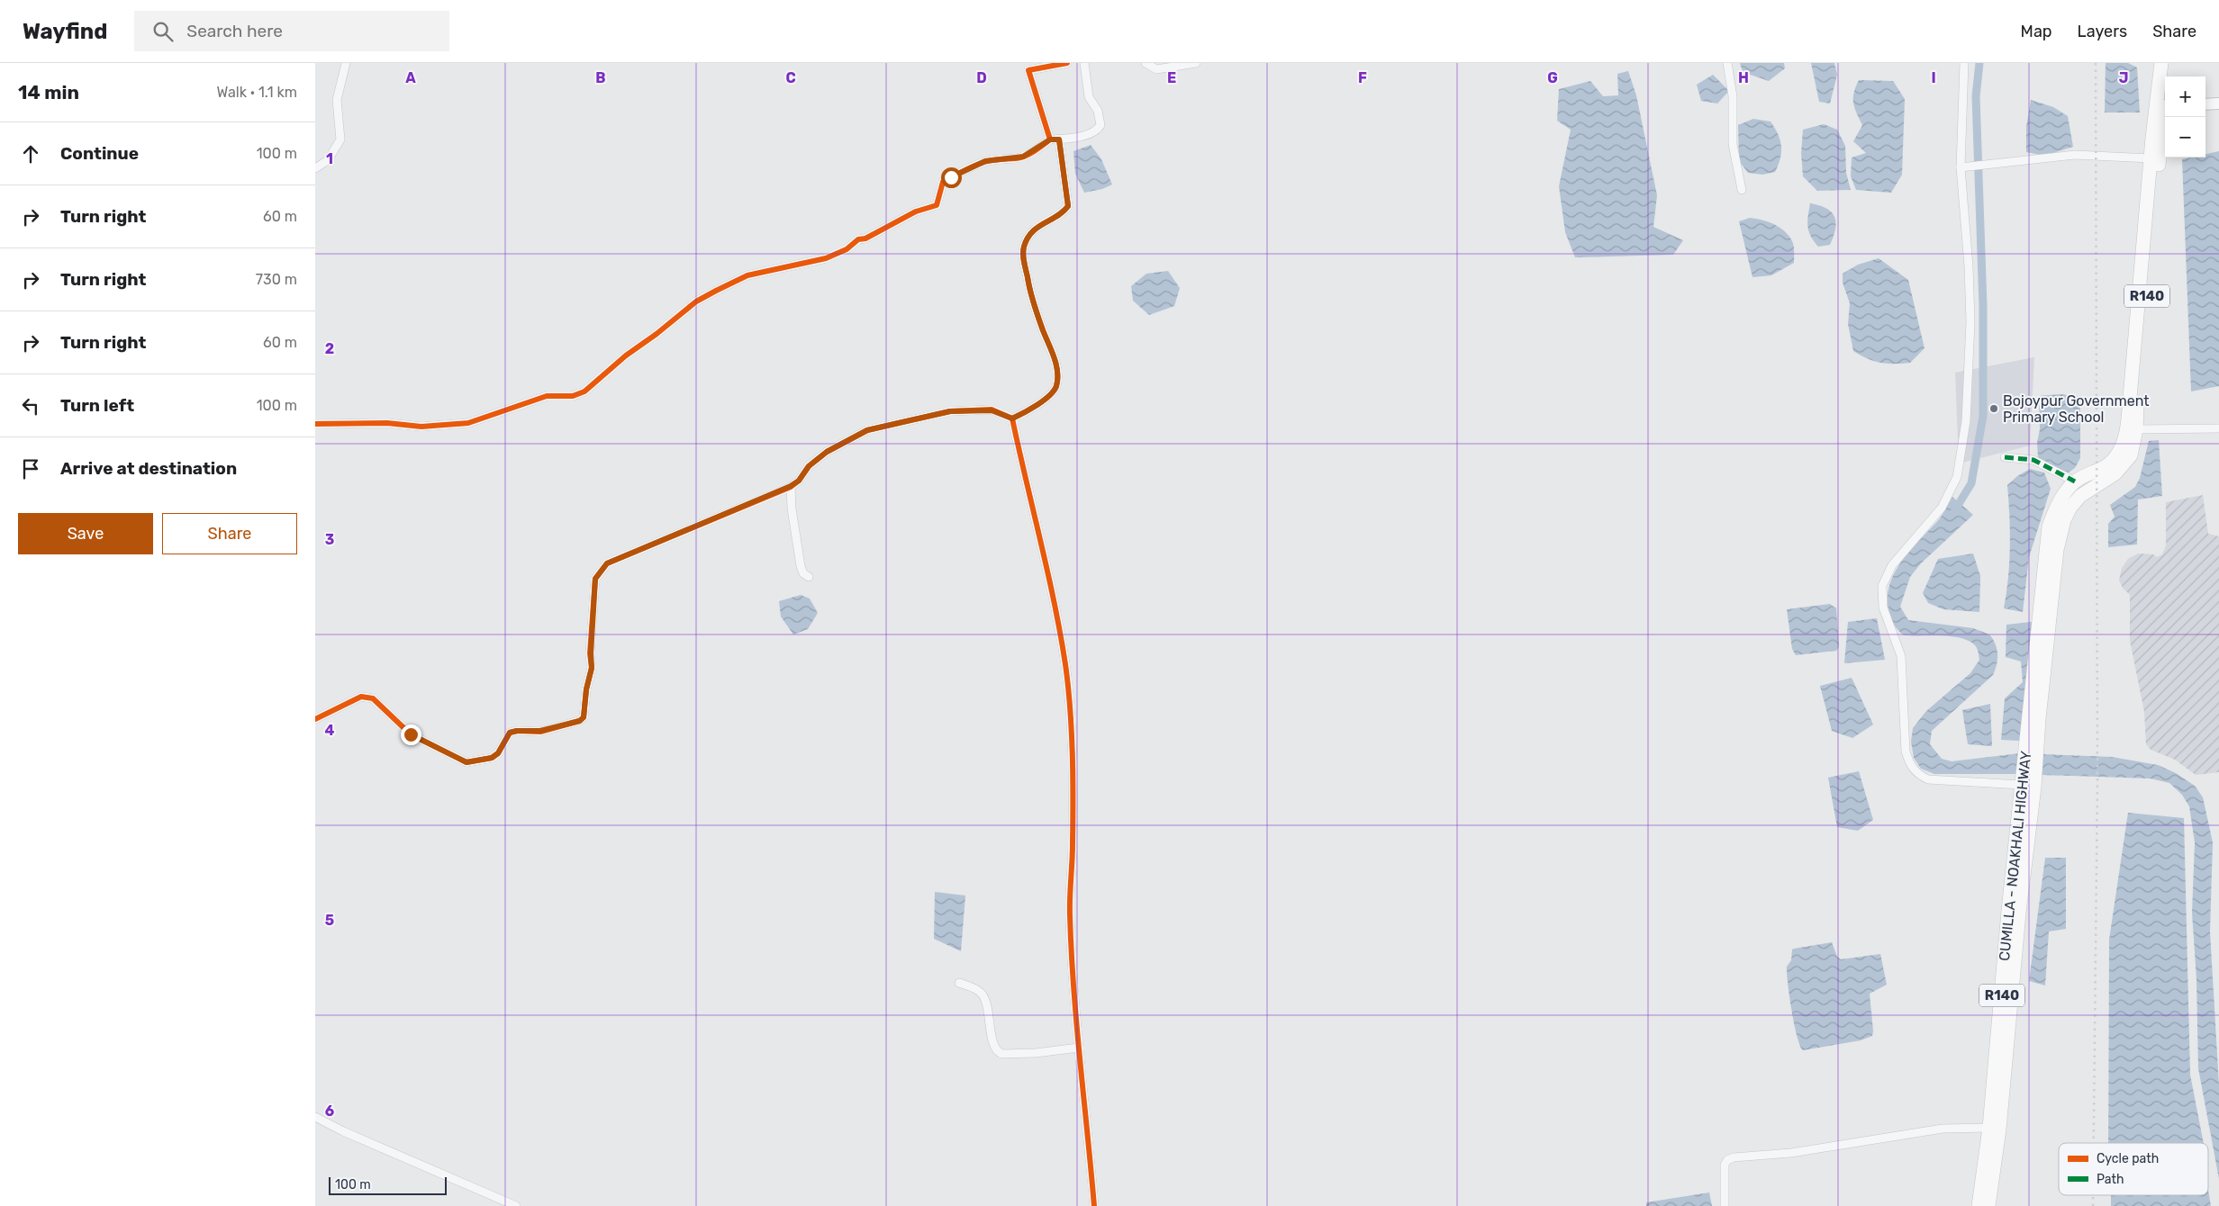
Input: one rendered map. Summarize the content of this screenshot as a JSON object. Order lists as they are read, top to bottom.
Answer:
{
  "streets": {
    "main road": ["R140", "CUMILLA - NOAKHALI HIGHWAY"]
  },
  "crossings": [
    ["R140", "CUMILLA - NOAKHALI HIGHWAY"]
  ],
  "places": ["Bojoypur Government Primary School"],
  "legend": ["Cycle path", "Path"],
  "scale_bar": "100 m",
  "page": {
    "header": "Wayfind",
    "search": "Search here",
    "nav": ["Map", "Layers", "Share"],
    "heading": ["14 min", "Walk · 1.1 km"],
    "map_buttons": ["+", "−"],
    "list": [
      ["Continue", "100 m"],
      ["Turn right", "60 m"],
      ["Turn right", "730 m"],
      ["Turn right", "60 m"],
      ["Turn left", "100 m"],
      "Arrive at destination"
    ],
    "buttons": ["Save", "Share"],
    "scale": "100 m"
  },
  "grid": {
    "columns": [
      "A",
      "B",
      "C",
      "D",
      "E",
      "F",
      "G",
      "H",
      "I",
      "J"
    ],
    "rows": [
      "1",
      "2",
      "3",
      "4",
      "5",
      "6"
    ]
  }
}
